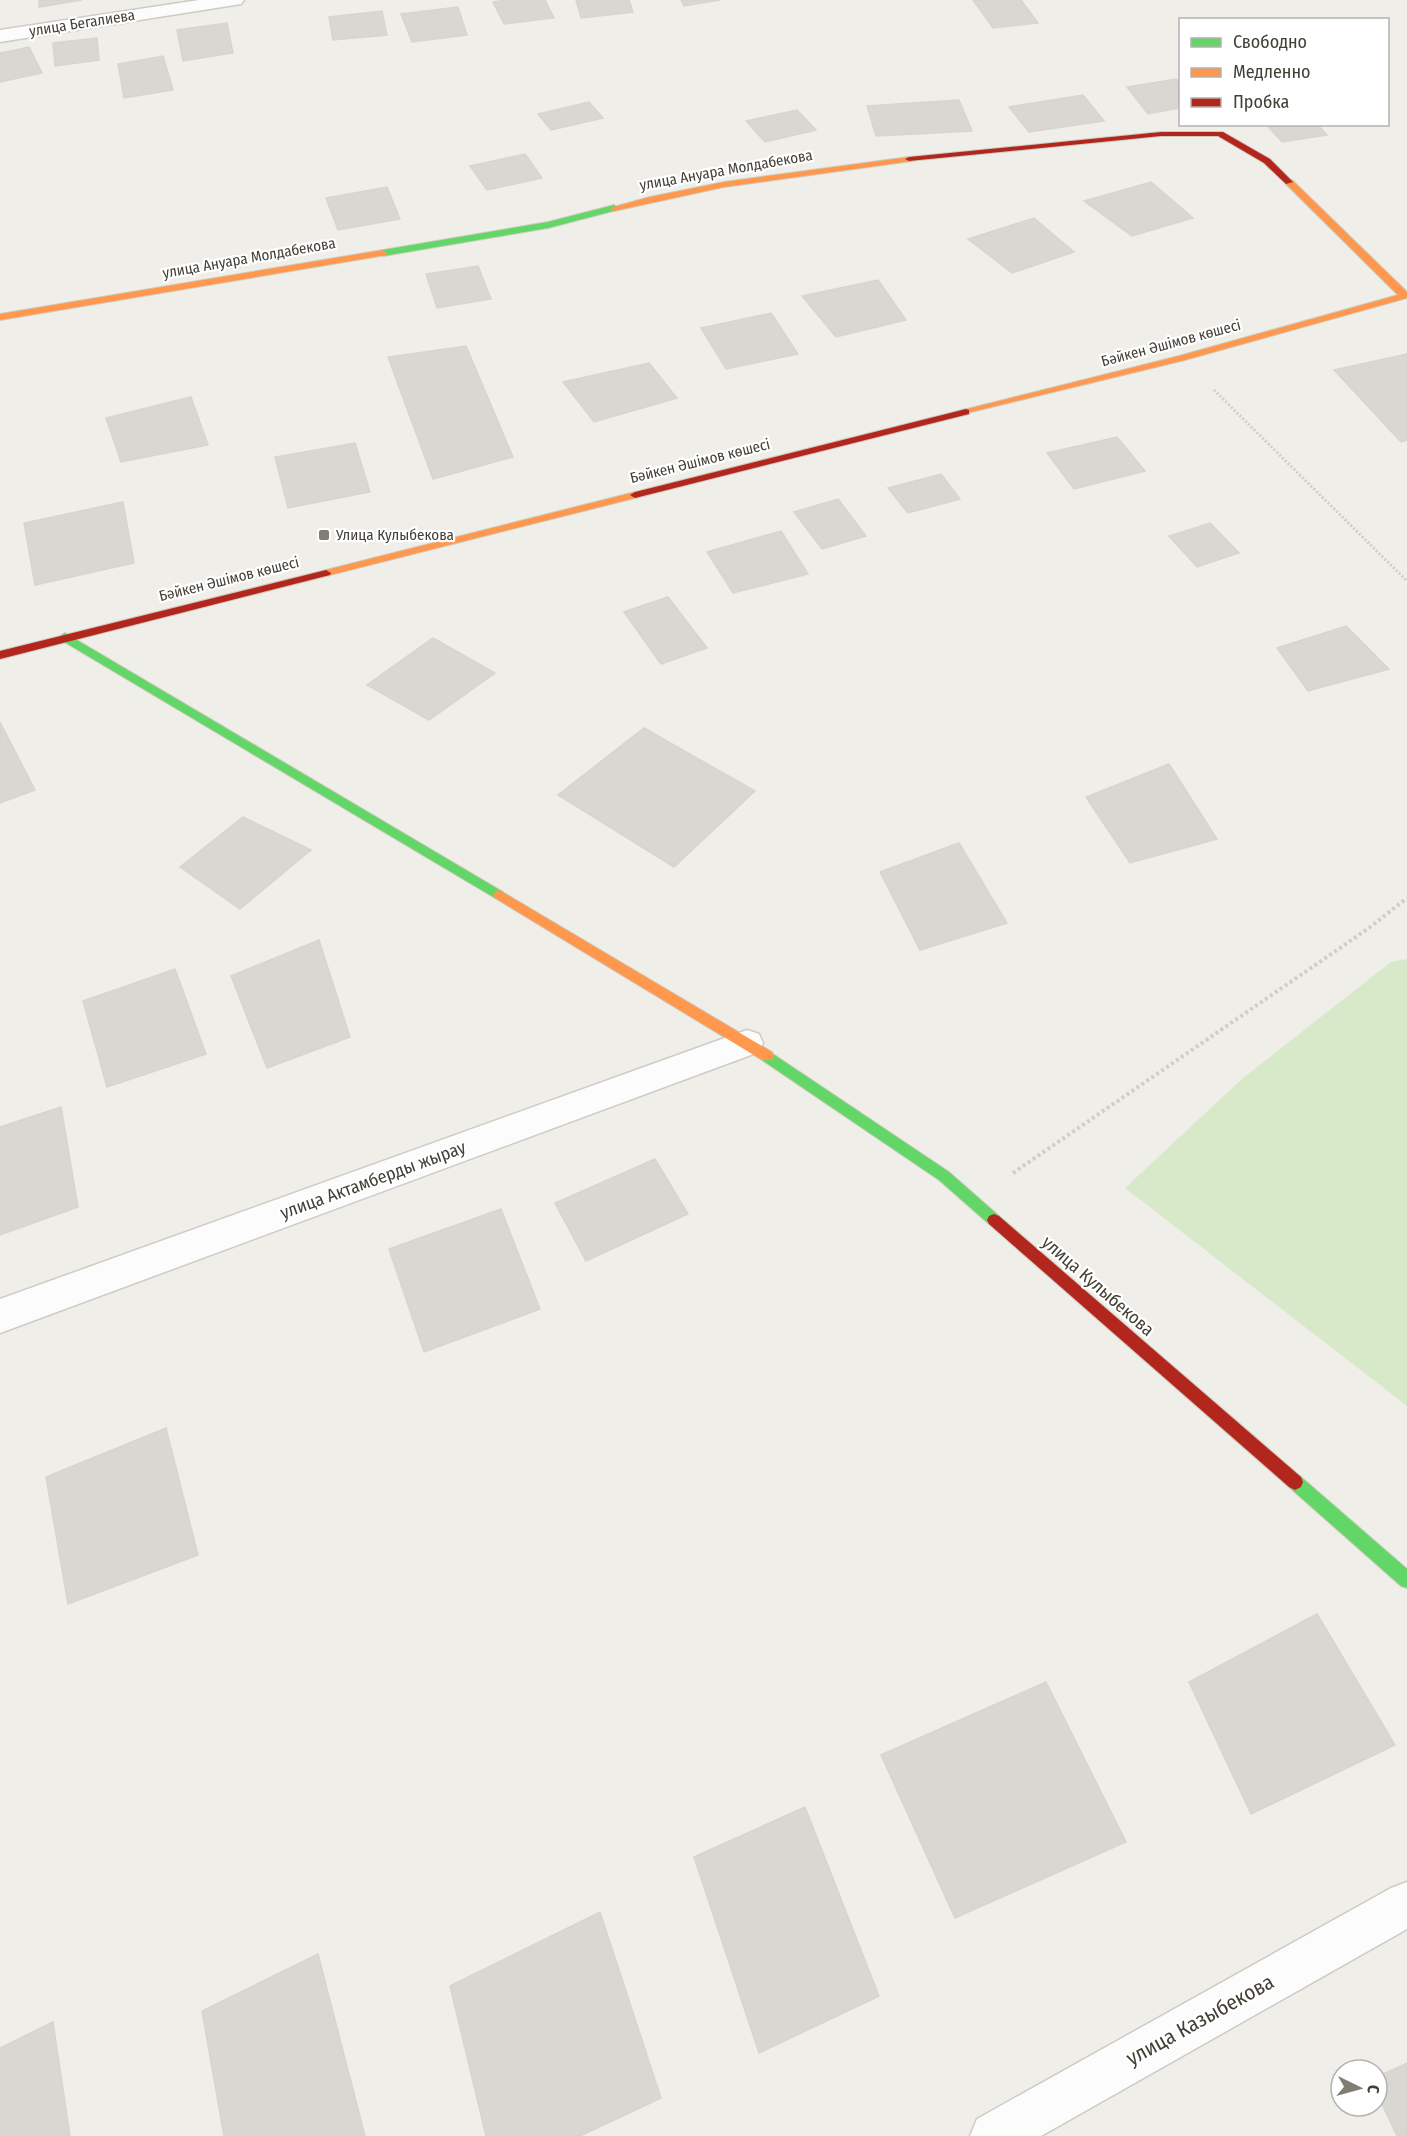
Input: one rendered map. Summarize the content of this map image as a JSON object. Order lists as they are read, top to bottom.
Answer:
{
  "streets": {
    "street": [
      "улица Бегалиева",
      "улица Ануара Молдабекова",
      "Бәйкен Әшімов көшесі",
      "улица Актамберды жырау",
      "улица Кулыбекова",
      "улица Казыбекова"
    ]
  },
  "crossings": [
    ["улица Ануара Молдабекова", "Бәйкен Әшімов көшесі"],
    ["Бәйкен Әшімов көшесі", "улица Кулыбекова"],
    ["улица Актамберды жырау", "улица Кулыбекова"]
  ],
  "places": {
    "transit": ["Улица Кулыбекова"]
  },
  "legend": ["Свободно", "Медленно", "Пробка"],
  "north": "right"
}
